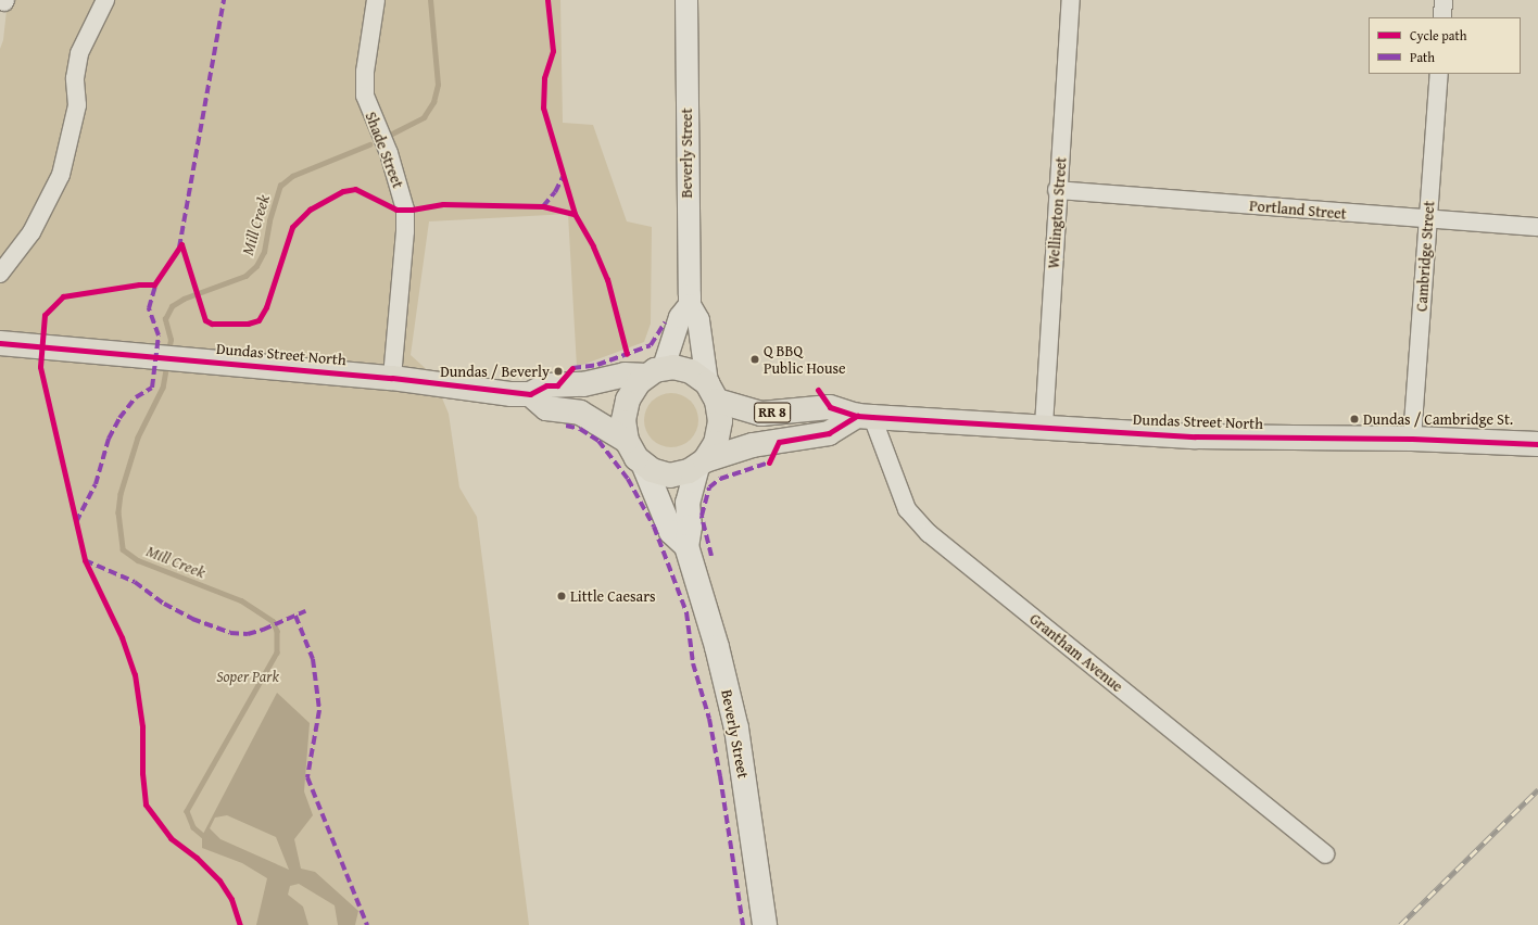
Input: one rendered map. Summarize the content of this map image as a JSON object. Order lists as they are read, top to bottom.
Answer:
{
  "streets": {
    "main road": ["Beverly Street", "Dundas Street North", "RR 8"],
    "street": [
      "Shade Street",
      "Portland Street",
      "Wellington Street",
      "Cambridge Street",
      "Grantham Avenue"
    ]
  },
  "crossings": [
    ["Shade Street", "Dundas Street North"],
    ["Beverly Street", "Dundas Street North"],
    ["Beverly Street", "RR 8"],
    ["Portland Street", "Wellington Street"],
    ["Portland Street", "Cambridge Street"],
    ["Wellington Street", "Dundas Street North"],
    ["Cambridge Street", "Dundas Street North"],
    ["Dundas Street North", "RR 8"],
    ["Dundas Street North", "Grantham Avenue"],
    ["RR 8", "Grantham Avenue"]
  ],
  "water": ["Mill Creek"],
  "parks": ["Soper Park"],
  "places": [
    "Q BBQ Public House",
    "Dundas / Beverly",
    "Dundas / Cambridge St.",
    "Little Caesars"
  ],
  "legend": ["Cycle path", "Path"]
}
